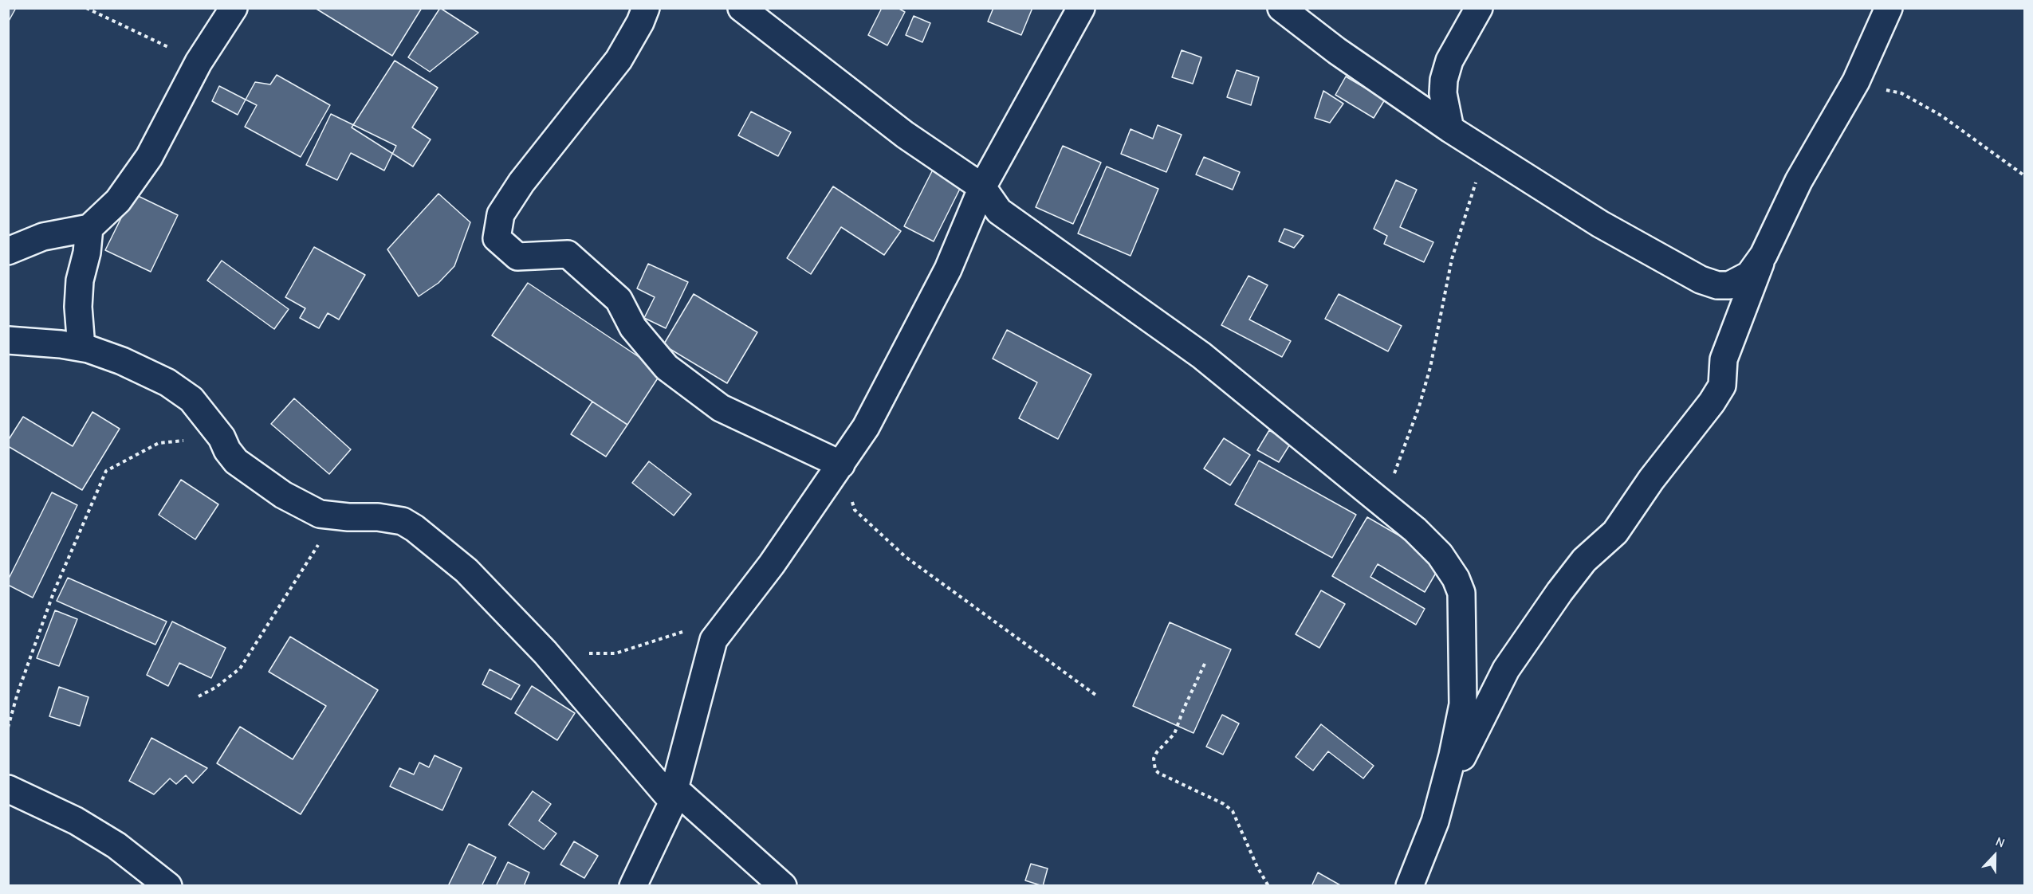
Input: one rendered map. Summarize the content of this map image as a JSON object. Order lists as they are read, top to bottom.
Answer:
{
  "north": "top"
}
